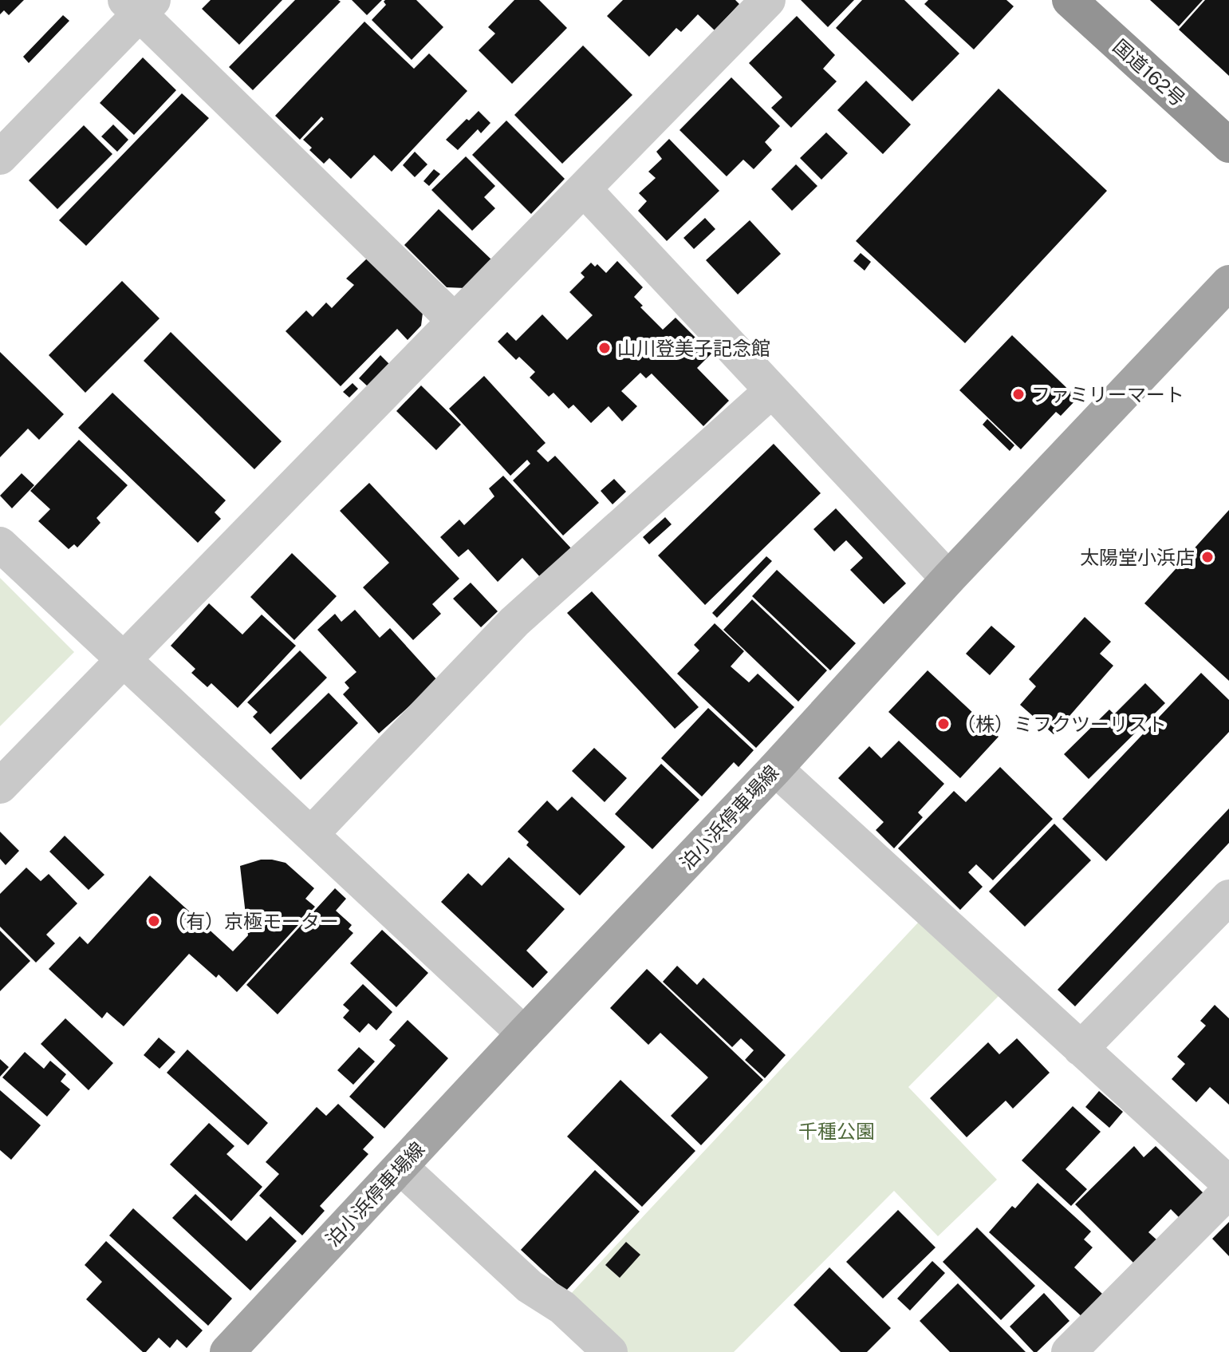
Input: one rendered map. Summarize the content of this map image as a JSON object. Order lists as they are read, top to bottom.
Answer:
{
  "streets": {
    "highway": ["国道162号"],
    "main road": ["泊小浜停車場線"]
  },
  "parks": ["千種公園"],
  "places": [
    "山川登美子記念館",
    "ファミリーマート",
    "太陽堂小浜店",
    "（株）ミフクツーリスト",
    "（有）京極モーター"
  ]
}
